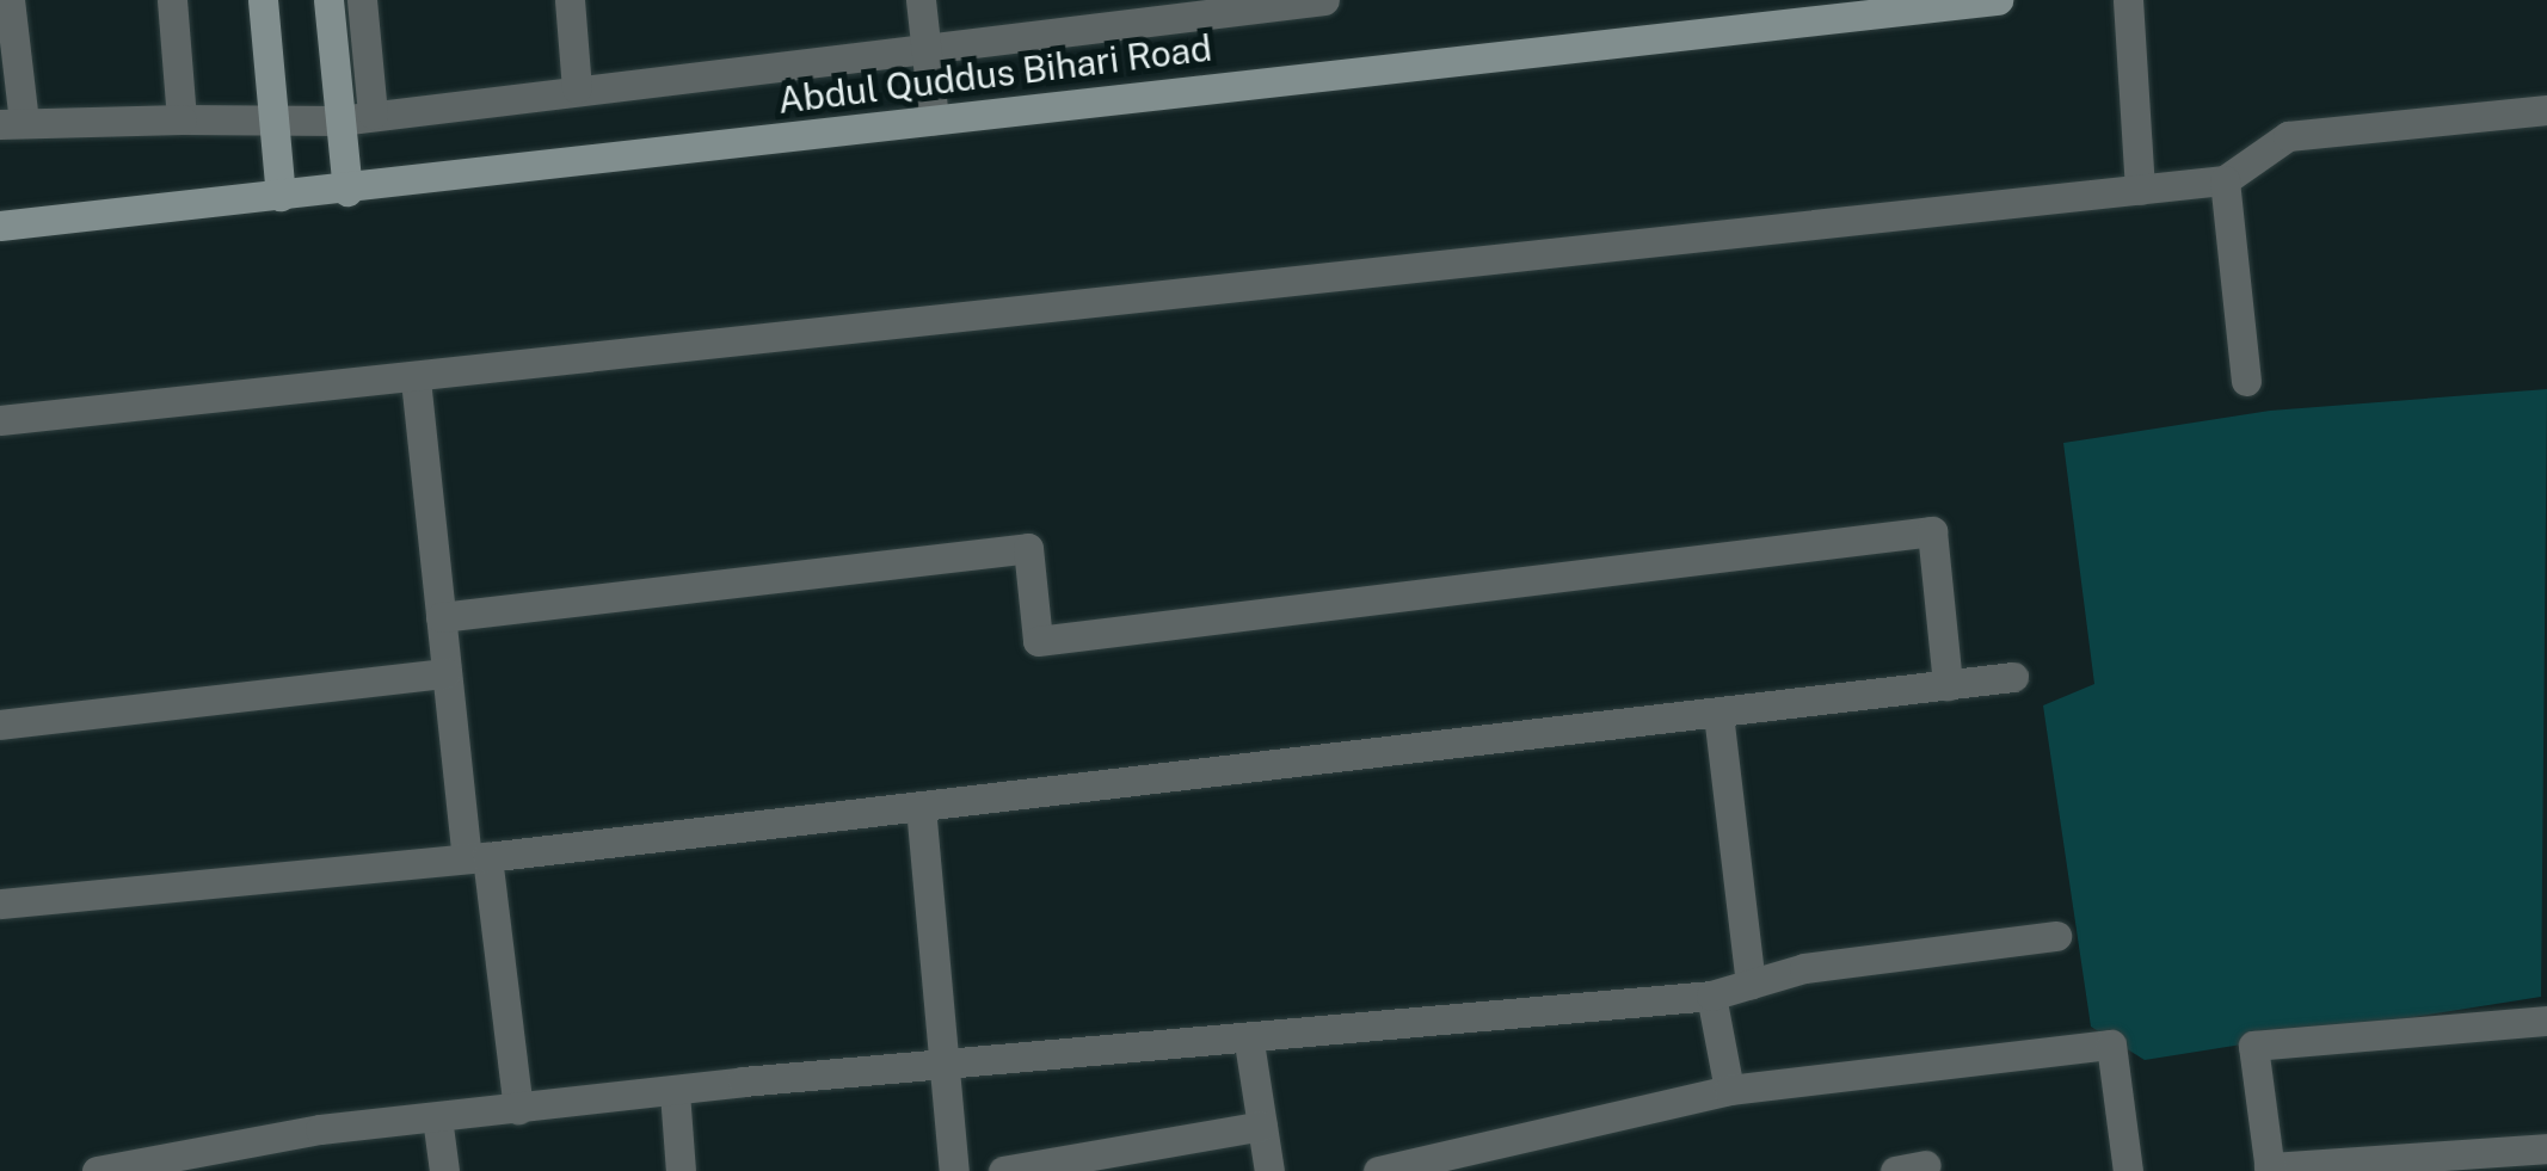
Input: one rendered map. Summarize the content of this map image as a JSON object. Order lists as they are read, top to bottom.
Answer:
{
  "streets": {
    "main road": ["Abdul Quddus Bihari Road"]
  }
}
